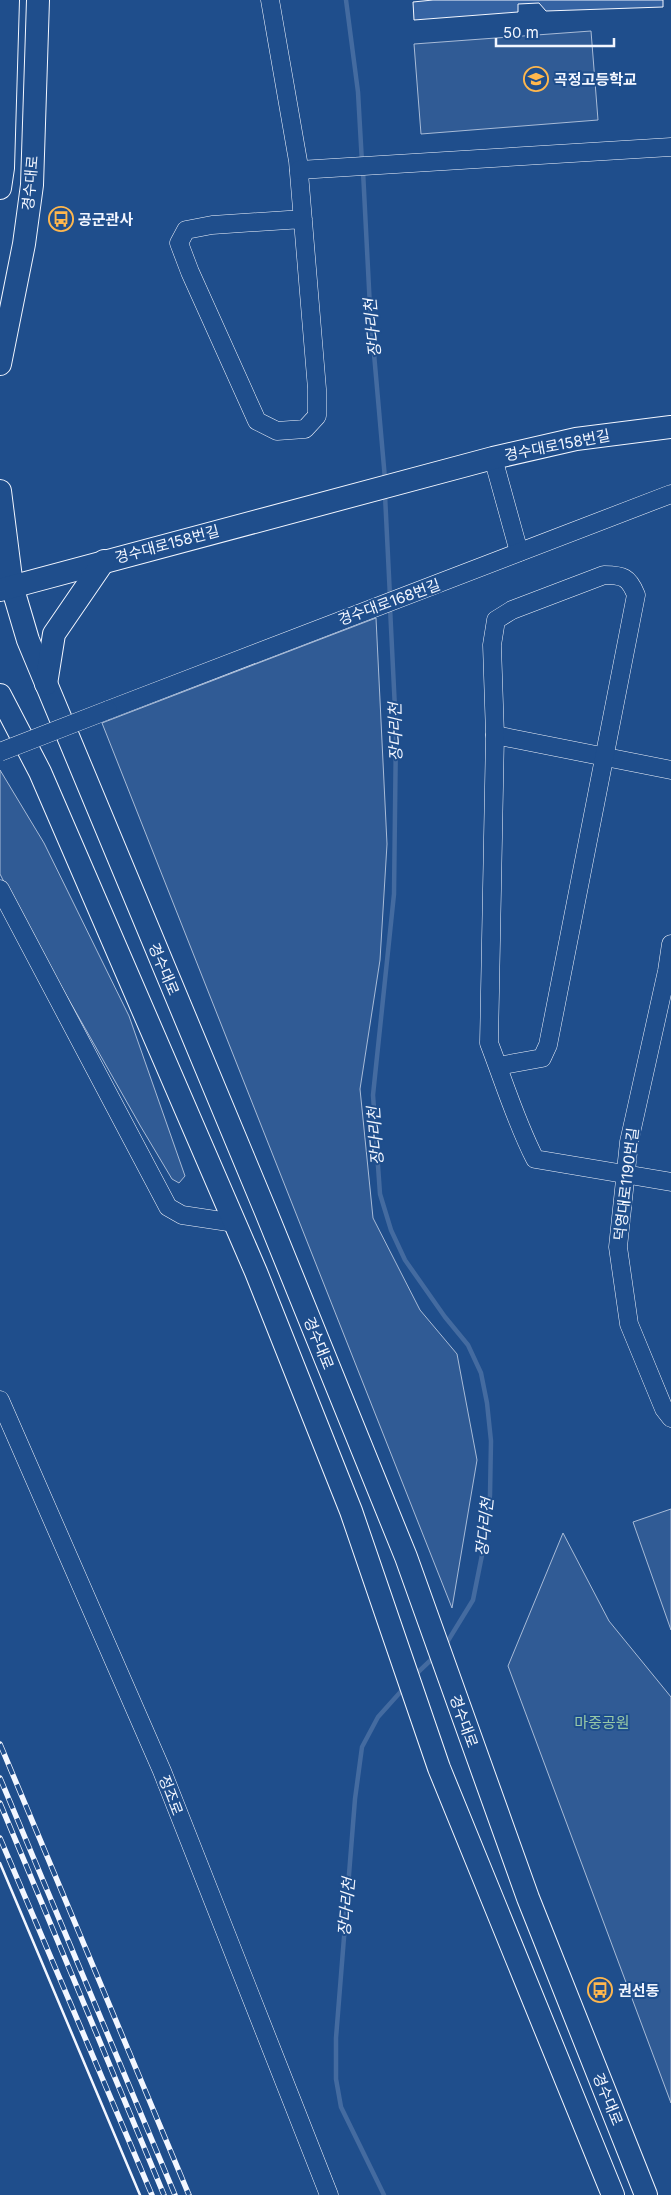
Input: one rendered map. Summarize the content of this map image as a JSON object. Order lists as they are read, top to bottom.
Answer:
{
  "streets": {
    "main road": ["경수대로", "경수대로158번길"],
    "street": ["경수대로168번길", "덕영대로1190번길", "정조로"]
  },
  "crossings": [
    ["경수대로", "경수대로158번길"]
  ],
  "water": ["장다리천"],
  "parks": ["마중공원"],
  "places": {
    "school or university": ["곡정고등학교"],
    "bus stop": ["공군관사", "권선동"]
  },
  "scale_bar": "50 m"
}
